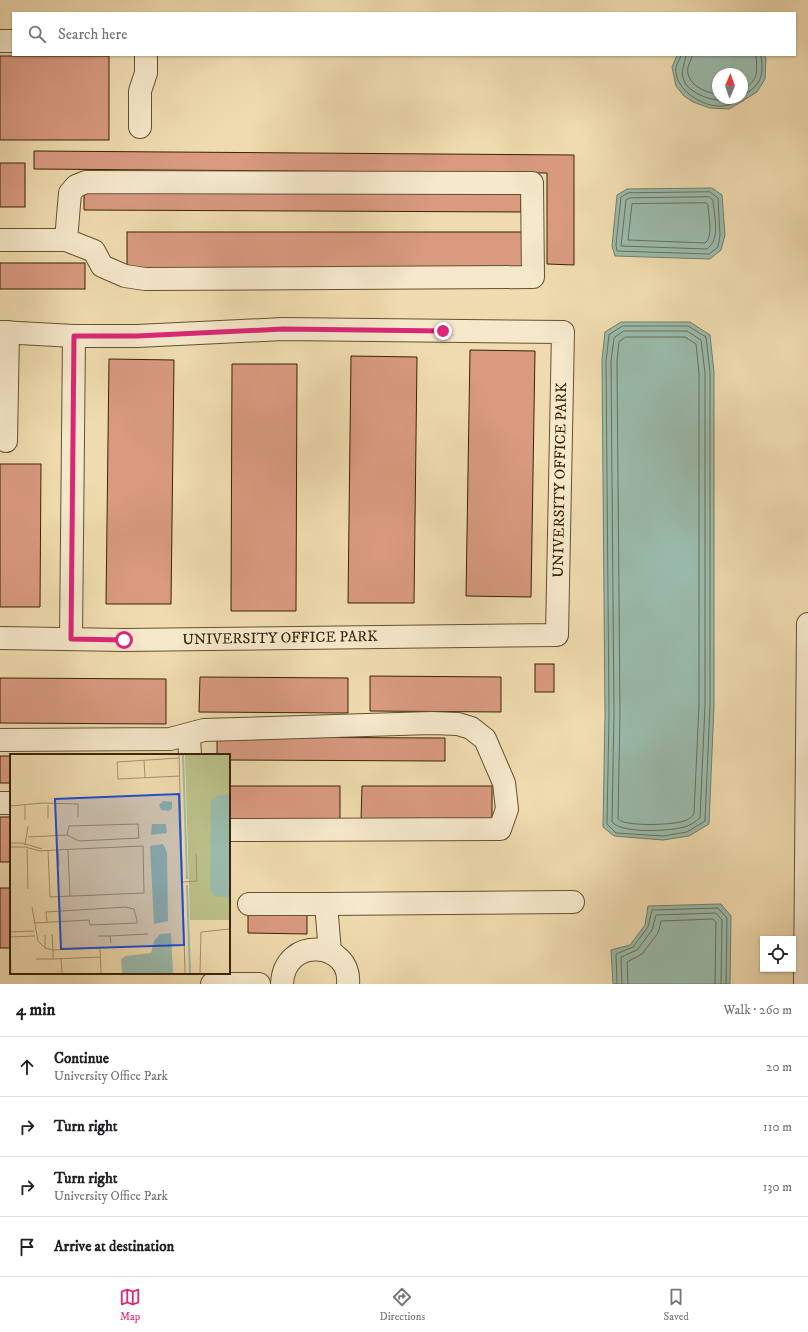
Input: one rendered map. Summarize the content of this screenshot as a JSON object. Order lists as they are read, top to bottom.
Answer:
{
  "streets": {
    "street": ["UNIVERSITY OFFICE PARK"]
  },
  "north": "top",
  "page": {
    "search": "Search here",
    "heading": ["4 min", "Walk · 260 m"],
    "list": [
      ["Continue", "University Office Park", "20 m"],
      ["Turn right", "110 m"],
      ["Turn right", "University Office Park", "130 m"],
      "Arrive at destination"
    ],
    "nav": ["Map", "Directions", "Saved"]
  }
}
